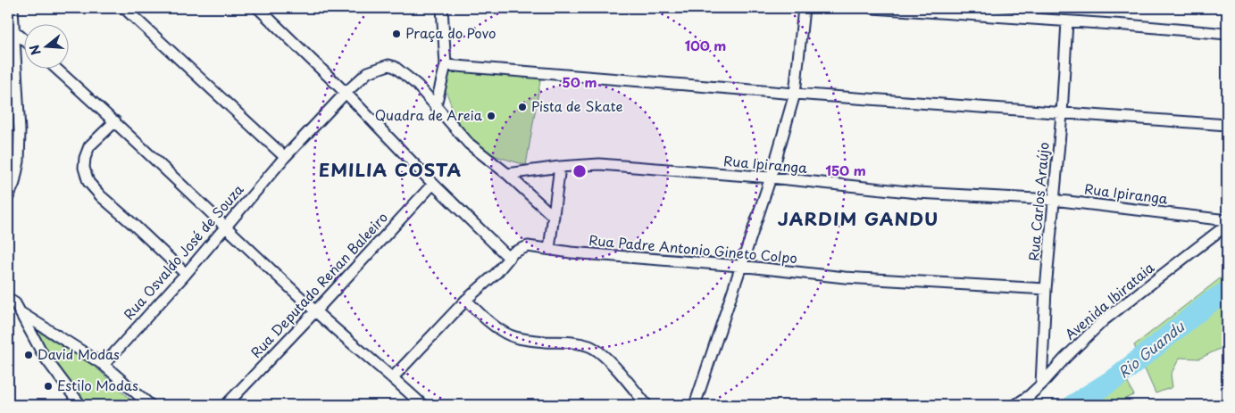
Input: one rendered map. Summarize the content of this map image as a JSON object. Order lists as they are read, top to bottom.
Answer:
{
  "streets": {
    "street": [
      "Rua Ipiranga",
      "Rua Carlos Araújo",
      "Rua Padre Antonio Gineto Colpo",
      "Rua Osvaldo José de Souza",
      "Rua Deputado Renan Baleeiro",
      "Avenida Ibirataia"
    ]
  },
  "crossings": [
    ["Rua Ipiranga", "Rua Carlos Araújo"],
    ["Rua Carlos Araújo", "Rua Padre Antonio Gineto Colpo"],
    ["Rua Carlos Araújo", "Avenida Ibirataia"]
  ],
  "districts": ["EMILIA COSTA", "JARDIM GANDU"],
  "water": ["Rio Guandu"],
  "places": [
    "Praça do Povo",
    "Pista de Skate",
    "Quadra de Areia",
    "David Modas",
    "Estilo Modas"
  ],
  "north": "left",
  "rings": ["100 m", "50 m", "150 m"]
}
